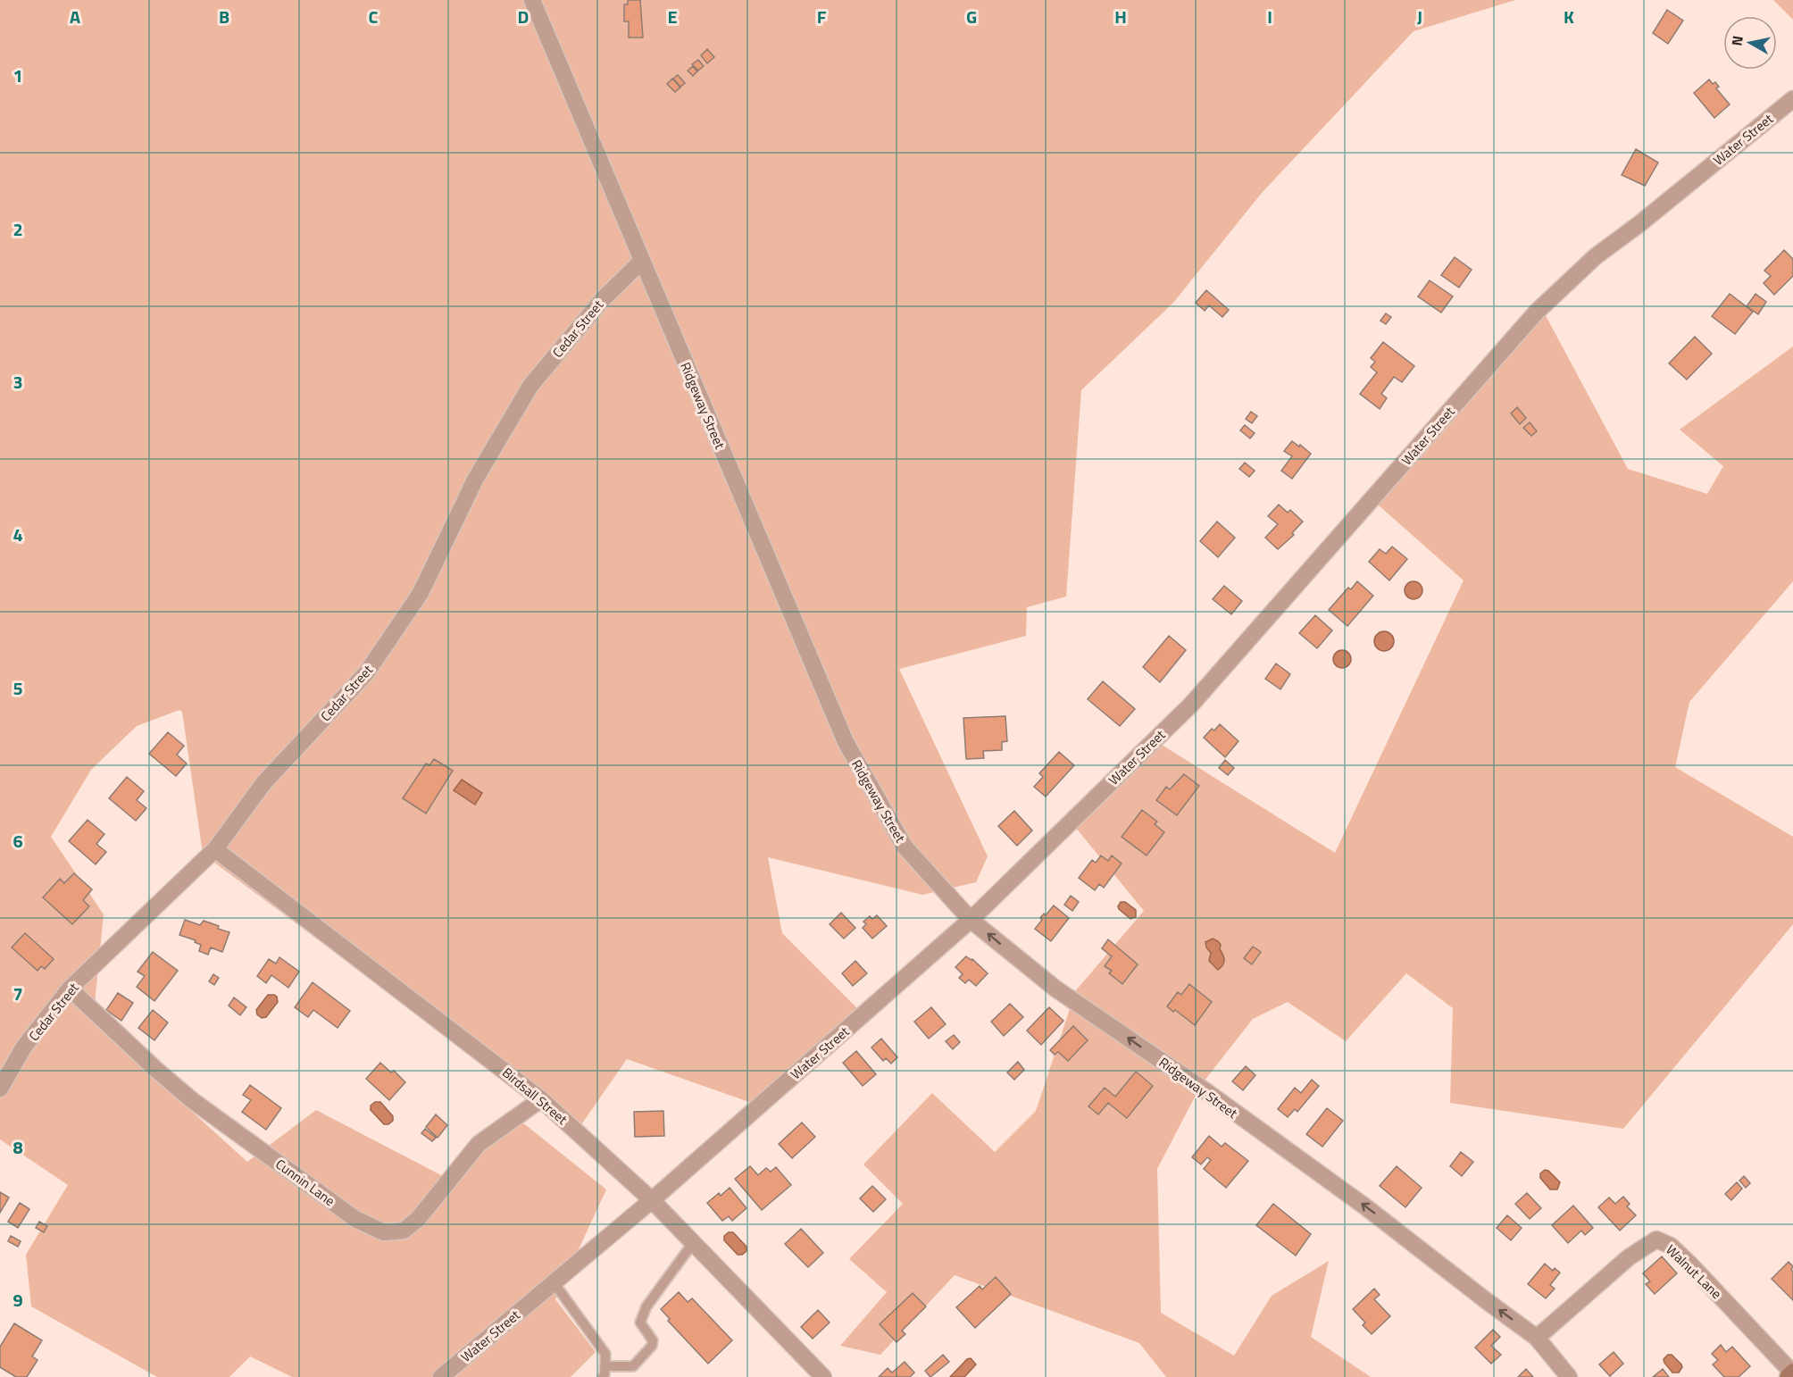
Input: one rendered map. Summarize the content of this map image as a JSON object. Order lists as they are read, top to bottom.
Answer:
{
  "streets": {
    "street": [
      "Water Street",
      "Cedar Street",
      "Ridgeway Street",
      "Birdsall Street",
      "Cunnin Lane",
      "Walnut Lane"
    ]
  },
  "crossings": [
    ["Water Street", "Ridgeway Street"],
    ["Water Street", "Birdsall Street"],
    ["Cedar Street", "Ridgeway Street"],
    ["Cedar Street", "Birdsall Street"],
    ["Cedar Street", "Cunnin Lane"],
    ["Ridgeway Street", "Walnut Lane"],
    ["Birdsall Street", "Cunnin Lane"]
  ],
  "one_way": ["Ridgeway Street"],
  "north": "left",
  "grid": {
    "columns": [
      "A",
      "B",
      "C",
      "D",
      "E",
      "F",
      "G",
      "H",
      "I",
      "J",
      "K"
    ],
    "rows": [
      "1",
      "2",
      "3",
      "4",
      "5",
      "6",
      "7",
      "8",
      "9"
    ]
  }
}
